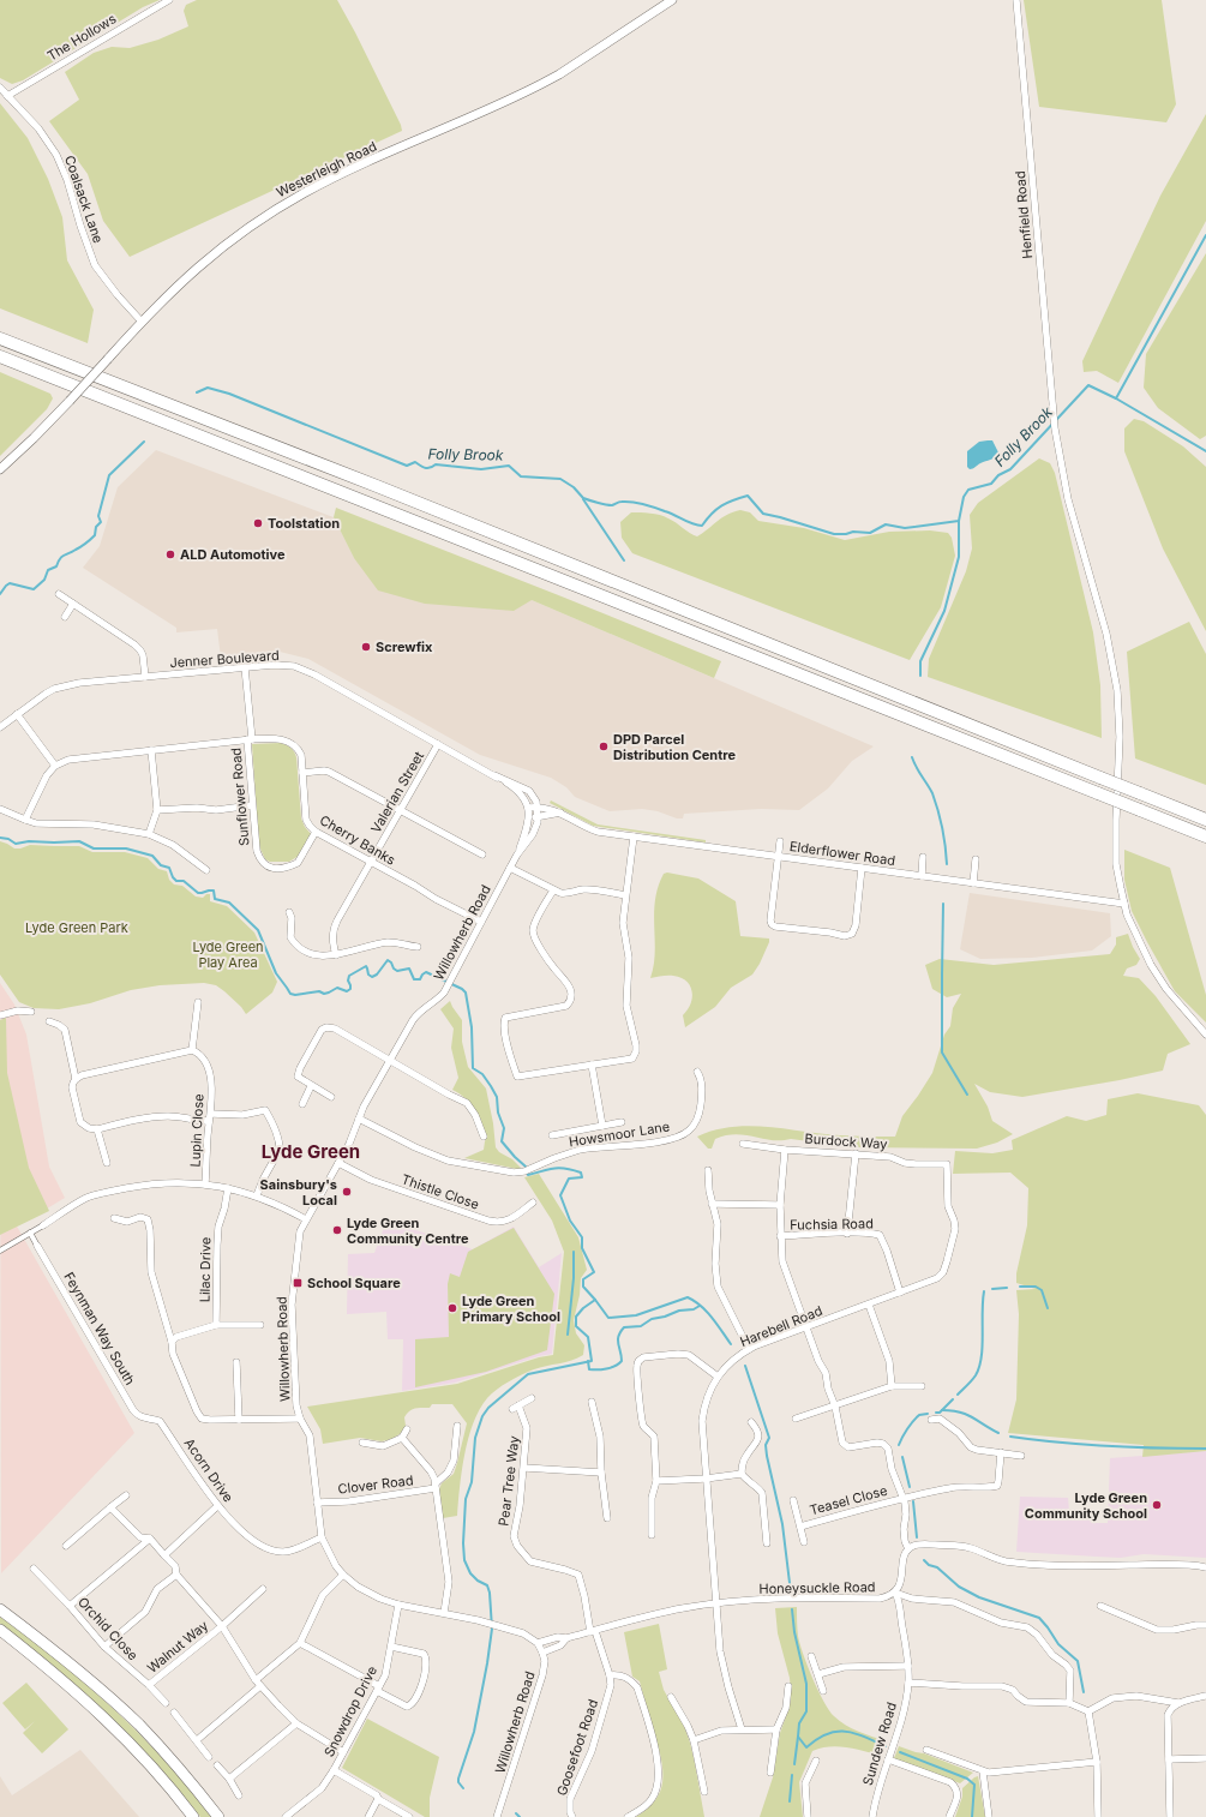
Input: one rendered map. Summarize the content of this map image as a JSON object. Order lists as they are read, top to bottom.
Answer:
{
  "streets": {
    "street": [
      "The Hollows",
      "Westerleigh Road",
      "Coalsack Lane",
      "Henfield Road",
      "Jenner Boulevard",
      "Valerian Street",
      "Sunflower Road",
      "Cherry Banks",
      "Elderflower Road",
      "Willowherb Road",
      "Lupin Close",
      "Howsmoor Lane",
      "Burdock Way",
      "Thistle Close",
      "Fuchsia Road",
      "Lilac Drive",
      "Harebell Road",
      "Feynman Way South",
      "Acorn Drive",
      "Pear Tree Way",
      "Clover Road",
      "Teasel Close",
      "Honeysuckle Road",
      "Orchid Close",
      "Walnut Way",
      "Snowdrop Drive",
      "Sundew Road",
      "Goosefoot Road"
    ]
  },
  "crossings": [
    ["The Hollows", "Coalsack Lane"],
    ["Westerleigh Road", "Coalsack Lane"],
    ["Henfield Road", "Elderflower Road"],
    ["Jenner Boulevard", "Valerian Street"],
    ["Jenner Boulevard", "Elderflower Road"],
    ["Jenner Boulevard", "Willowherb Road"],
    ["Valerian Street", "Cherry Banks"],
    ["Sunflower Road", "Cherry Banks"],
    ["Cherry Banks", "Willowherb Road"],
    ["Willowherb Road", "Howsmoor Lane"],
    ["Willowherb Road", "Thistle Close"],
    ["Willowherb Road", "Acorn Drive"],
    ["Willowherb Road", "Clover Road"],
    ["Willowherb Road", "Honeysuckle Road"],
    ["Willowherb Road", "Snowdrop Drive"],
    ["Burdock Way", "Harebell Road"],
    ["Fuchsia Road", "Harebell Road"],
    ["Harebell Road", "Honeysuckle Road"],
    ["Feynman Way South", "Acorn Drive"],
    ["Pear Tree Way", "Honeysuckle Road"],
    ["Pear Tree Way", "Goosefoot Road"],
    ["Honeysuckle Road", "Sundew Road"],
    ["Honeysuckle Road", "Goosefoot Road"],
    ["Orchid Close", "Walnut Way"]
  ],
  "districts": ["Lyde Green"],
  "water": ["Folly Brook"],
  "parks": ["Lyde Green Park", "Lyde Green Play Area"],
  "places": {
    "other": [
      "Toolstation",
      "ALD Automotive",
      "Screwfix",
      "DPD Parcel Distribution Centre",
      "Sainsbury's Local",
      "Lyde Green Community Centre",
      "Lyde Green Primary School",
      "Lyde Green Community School"
    ],
    "transit": ["School Square"]
  }
}
